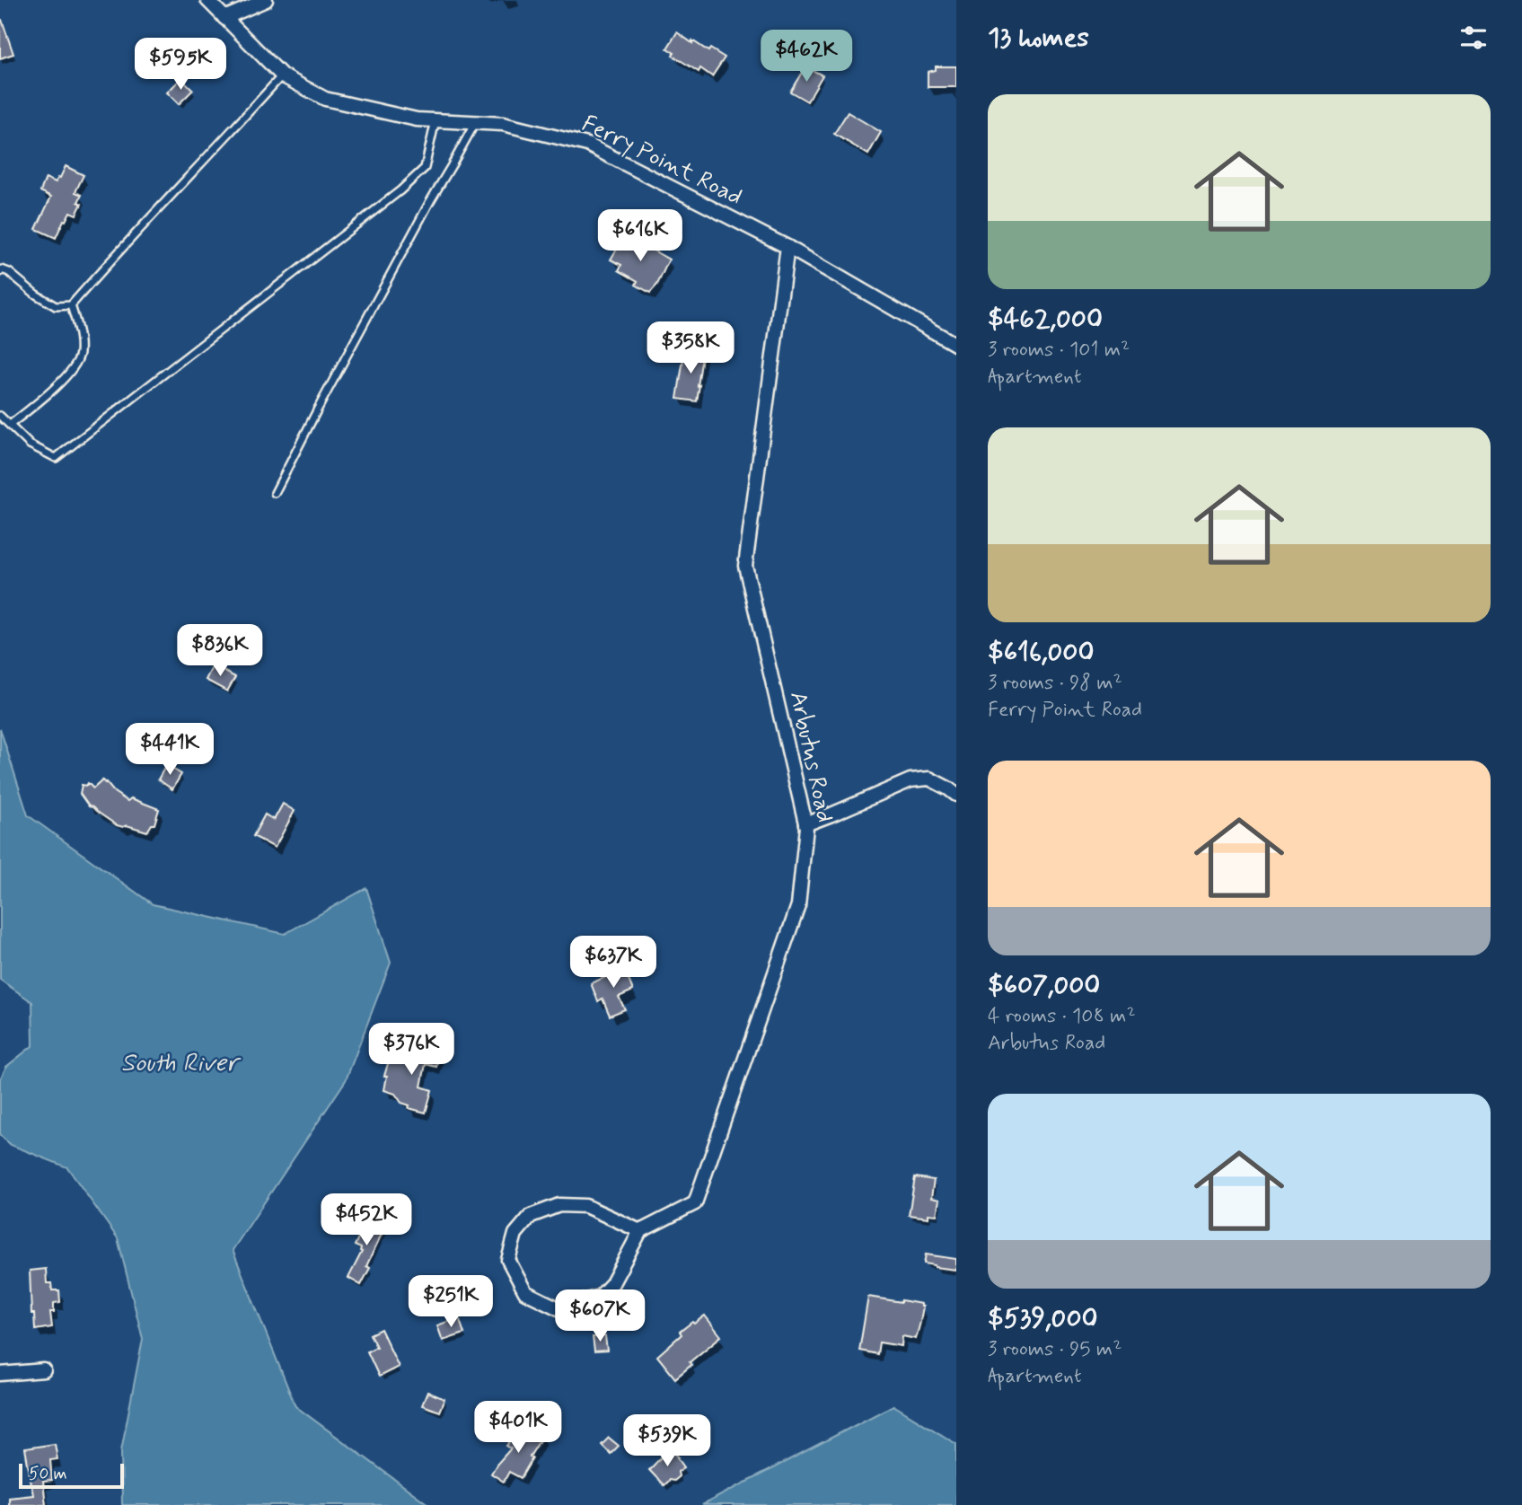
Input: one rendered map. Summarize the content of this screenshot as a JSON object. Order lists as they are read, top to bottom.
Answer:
{
  "streets": {
    "street": ["Ferry Point Road", "Arbutus Road"]
  },
  "crossings": [
    ["Ferry Point Road", "Arbutus Road"]
  ],
  "water": ["South River"],
  "scale_bar": "50 m",
  "page": {
    "heading": "13 homes",
    "price": [
      "$462K",
      "$595K",
      "$616K",
      "$358K",
      "$836K",
      "$441K",
      "$637K",
      "$376K",
      "$452K",
      "$251K",
      "$607K",
      "$401K",
      "$539K"
    ],
    "list": [
      {
        "name": "$462,000",
        "note": "3 rooms · 101 m² · Apartment"
      },
      {
        "name": "$616,000",
        "note": "3 rooms · 98 m² · Ferry Point Road"
      },
      {
        "name": "$607,000",
        "note": "4 rooms · 108 m² · Arbutus Road"
      },
      {
        "name": "$539,000",
        "note": "3 rooms · 95 m² · Apartment"
      }
    ],
    "scale": "50 m"
  }
}
